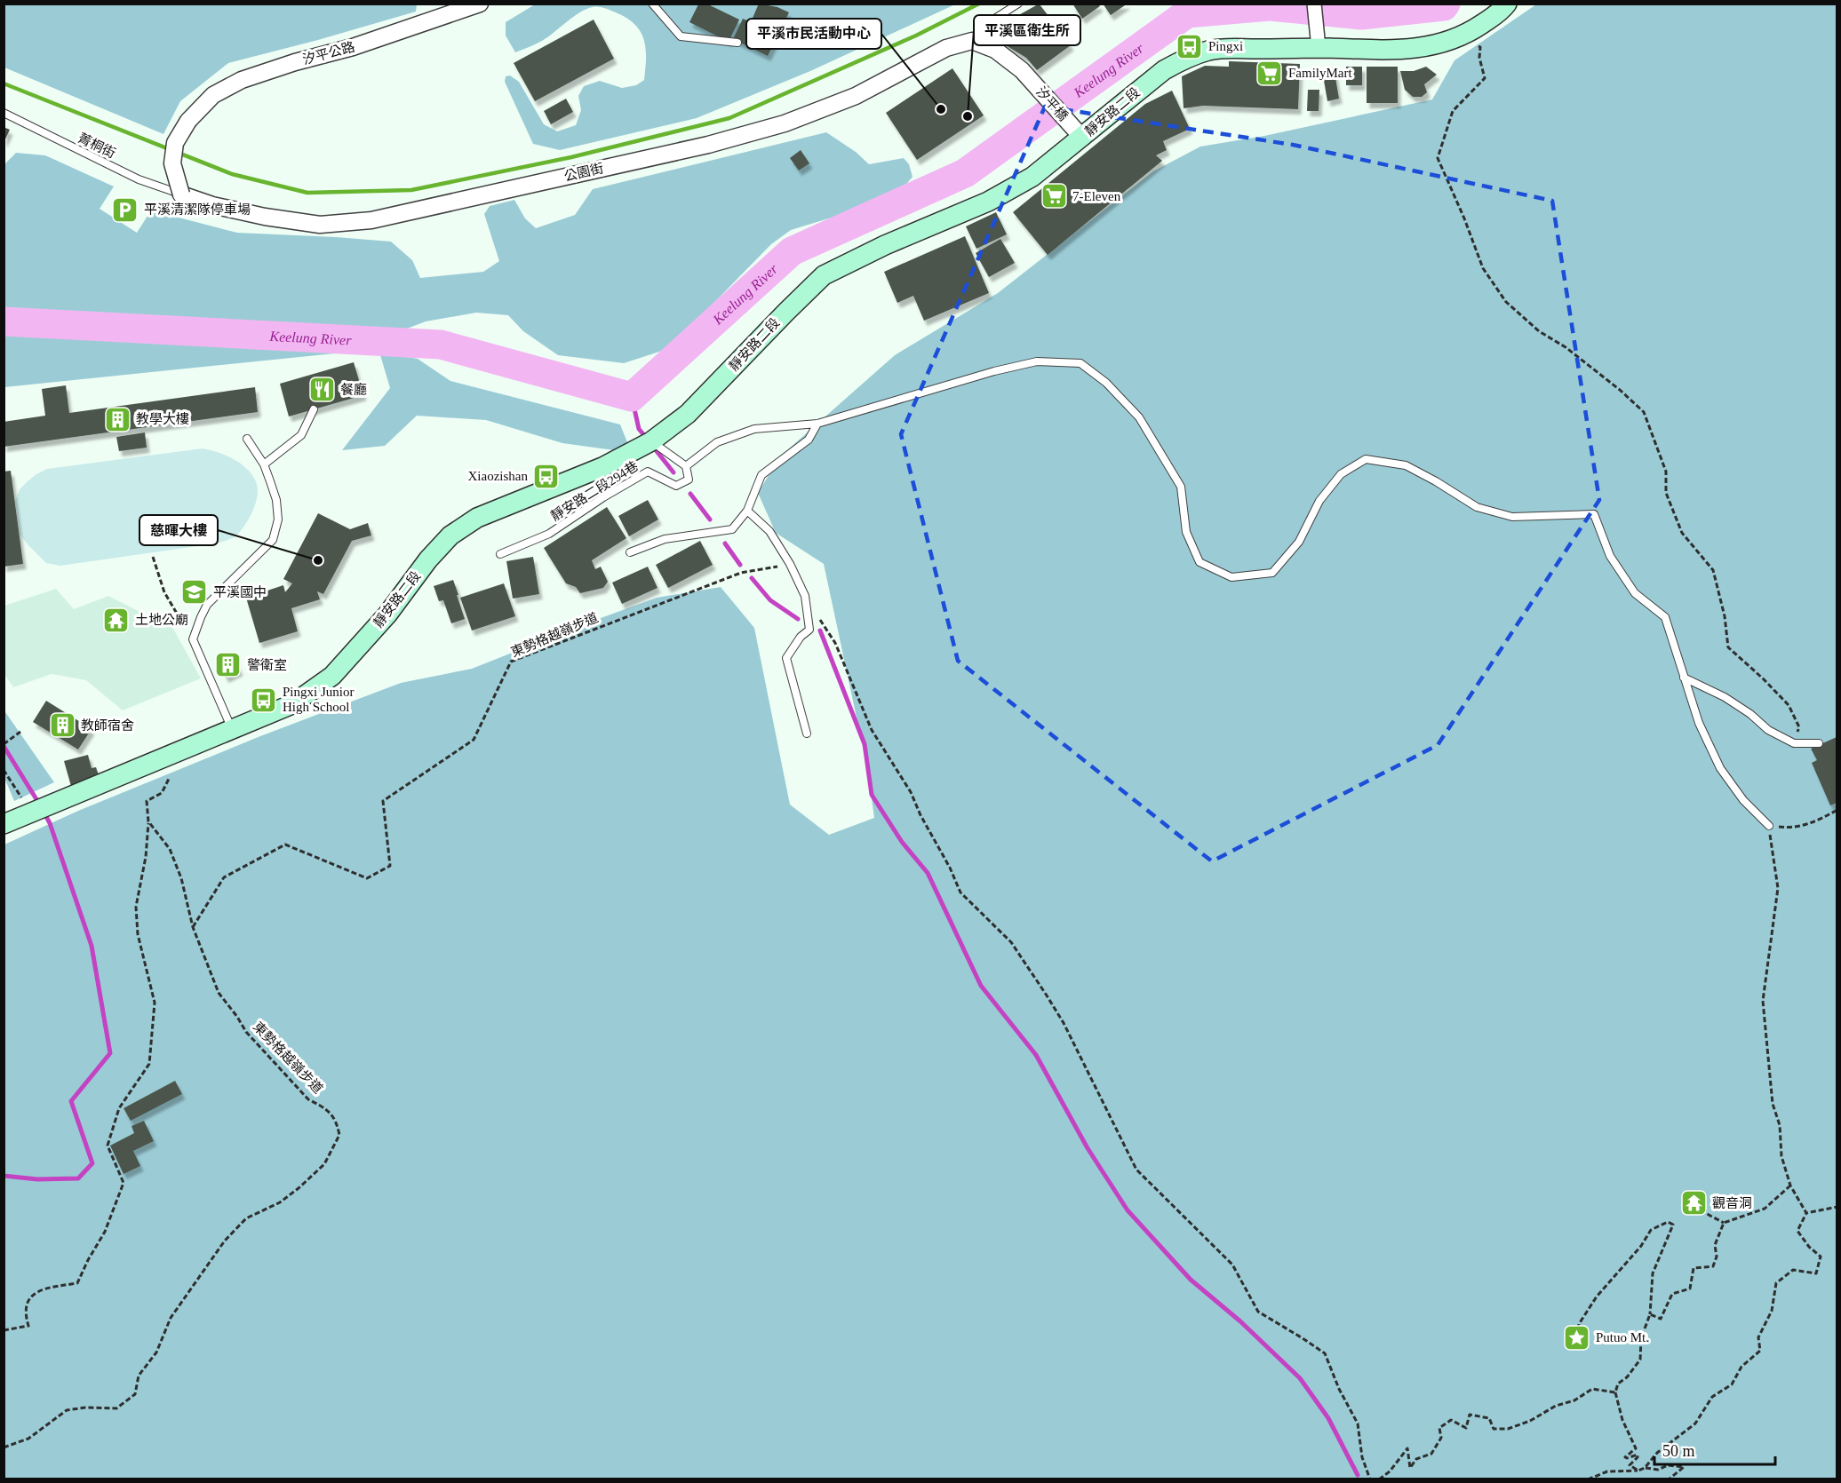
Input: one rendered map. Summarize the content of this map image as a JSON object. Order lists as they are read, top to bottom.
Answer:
{
  "streets": {
    "main road": ["靜安路二段"],
    "street": ["汐平公路", "汐平橋", "公園街"],
    "lane": ["菁桐街", "靜安路二段294巷"],
    "path": ["東勢格越嶺步道"]
  },
  "crossings": [
    ["汐平公路", "菁桐街"],
    ["汐平公路", "公園街"],
    ["汐平橋", "靜安路二段"],
    ["汐平橋", "公園街"],
    ["菁桐街", "公園街"]
  ],
  "water": ["Keelung River"],
  "places": {
    "bus stop": ["Pingxi", "Xiaozishan", "Pingxi Junior High School"],
    "supermarket": ["FamilyMart", "7-Eleven"],
    "other": ["平溪市民活動中心", "平溪區衛生所", "慈暉大樓"],
    "parking": ["平溪清潔隊停車場"],
    "restaurant": ["餐廳"],
    "building": ["教學大樓", "警衛室", "教師宿舍"],
    "school or university": ["平溪國中"],
    "temple": ["土地公廟", "觀音洞"],
    "place": ["Putuo Mt."]
  },
  "scale_bar": "50 m"
}
